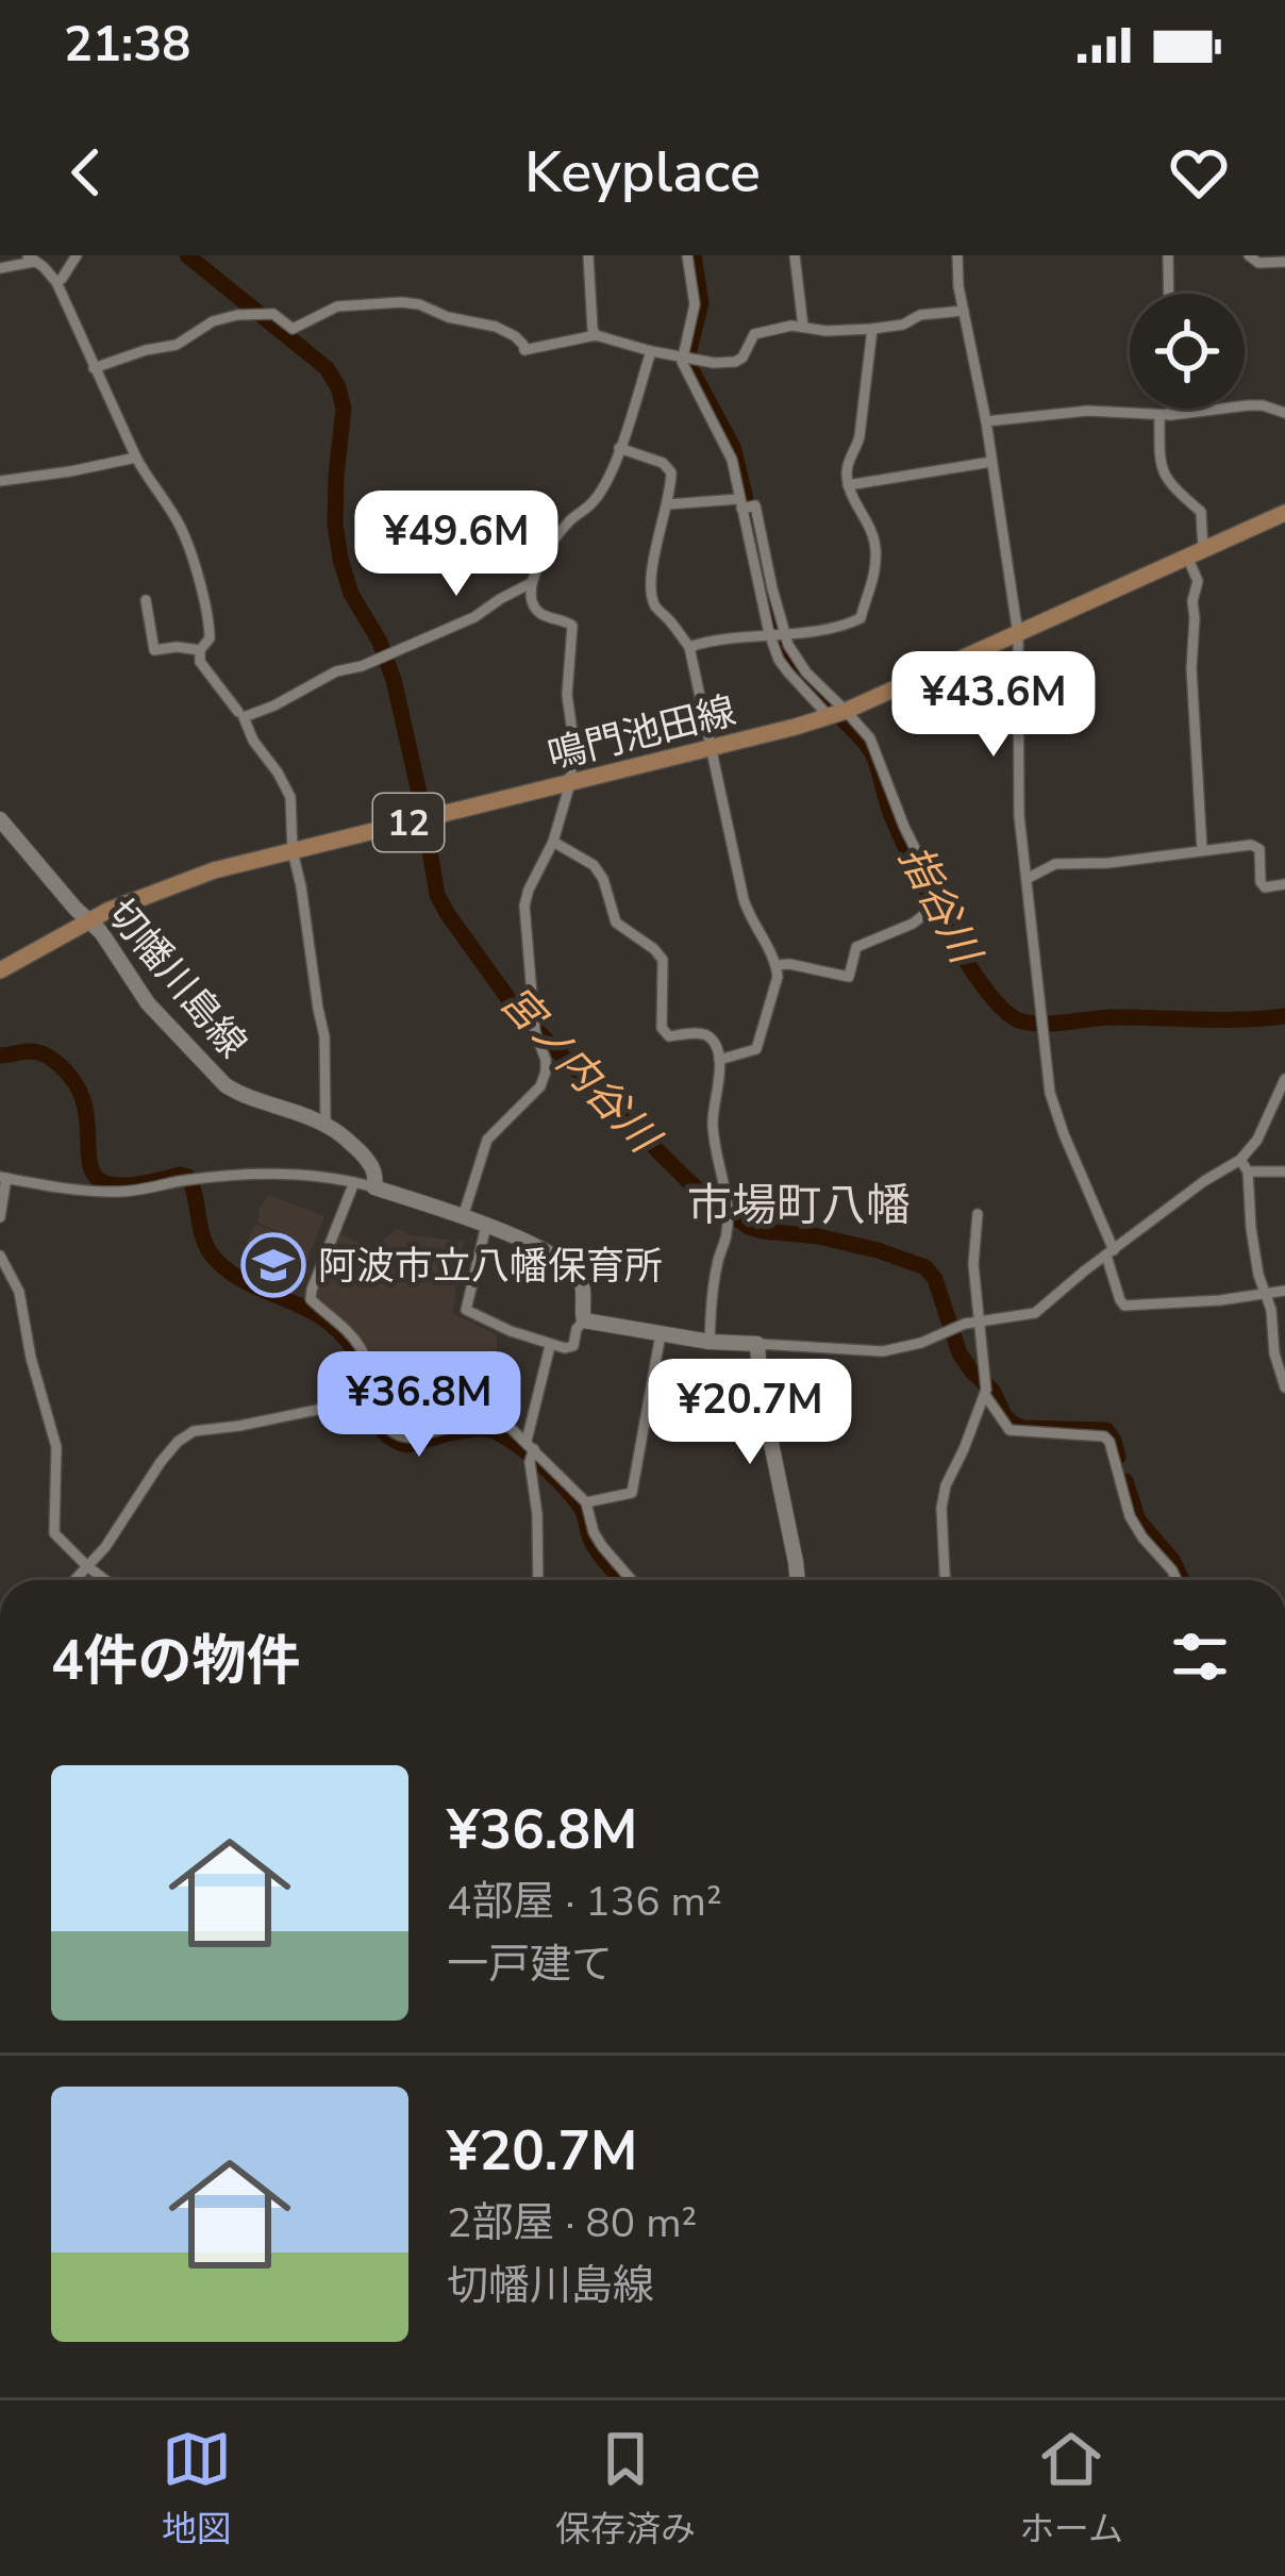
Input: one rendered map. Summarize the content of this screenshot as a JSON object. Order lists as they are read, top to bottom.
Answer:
{
  "streets": {
    "main road": ["鳴門池田線", "12", "切幡川島線"]
  },
  "crossings": [
    ["鳴門池田線", "切幡川島線"]
  ],
  "districts": ["市場町八幡"],
  "water": ["指谷川", "宮ノ内谷川"],
  "places": {
    "school or university": ["阿波市立八幡保育所"]
  },
  "page": {
    "status": "21:38",
    "header": "Keyplace",
    "price": [
      "¥49.6M",
      "¥43.6M",
      "¥36.8M",
      "¥20.7M"
    ],
    "heading": "4件の物件",
    "list": [
      {
        "name": "¥36.8M",
        "note": "4部屋 · 136 m² · 一戸建て"
      },
      {
        "name": "¥20.7M",
        "note": "2部屋 · 80 m² · 切幡川島線"
      }
    ],
    "tabs": ["地図", "保存済み", "ホーム"]
  }
}
